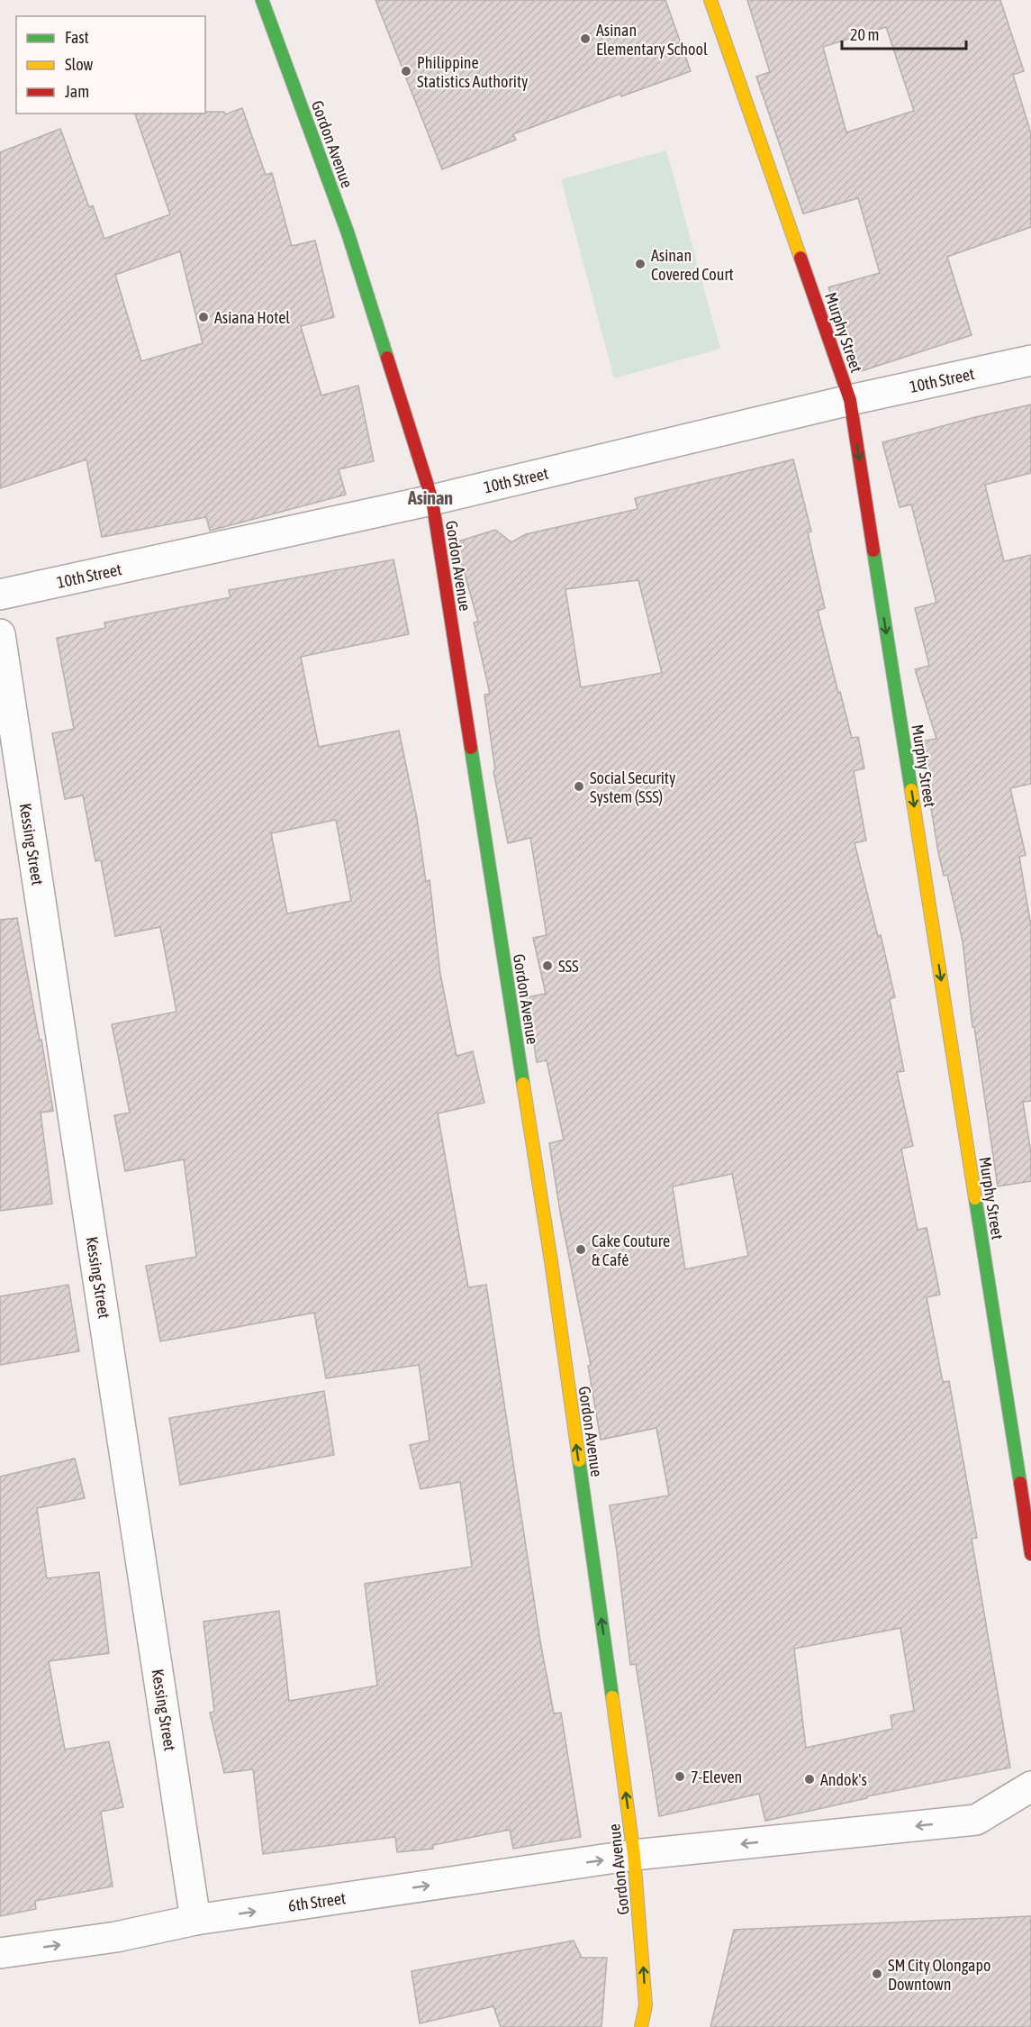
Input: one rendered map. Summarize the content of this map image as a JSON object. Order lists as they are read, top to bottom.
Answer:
{
  "streets": {
    "main road": ["Gordon Avenue", "Murphy Street"],
    "street": ["10th Street", "Kessing Street", "6th Street"]
  },
  "crossings": [
    ["Gordon Avenue", "10th Street"],
    ["Gordon Avenue", "6th Street"],
    ["Murphy Street", "10th Street"],
    ["Kessing Street", "6th Street"]
  ],
  "one_way": ["Gordon Avenue", "Murphy Street"],
  "districts": ["Asinan"],
  "places": [
    "Asinan Elementary School",
    "Philippine Statistics Authority",
    "Asinan Covered Court",
    "Asiana Hotel",
    "Social Security System (SSS)",
    "SSS",
    "Cake Couture & Café",
    "7-Eleven",
    "Andok's",
    "SM City Olongapo Downtown"
  ],
  "legend": ["Fast", "Slow", "Jam"],
  "scale_bar": "20 m"
}
